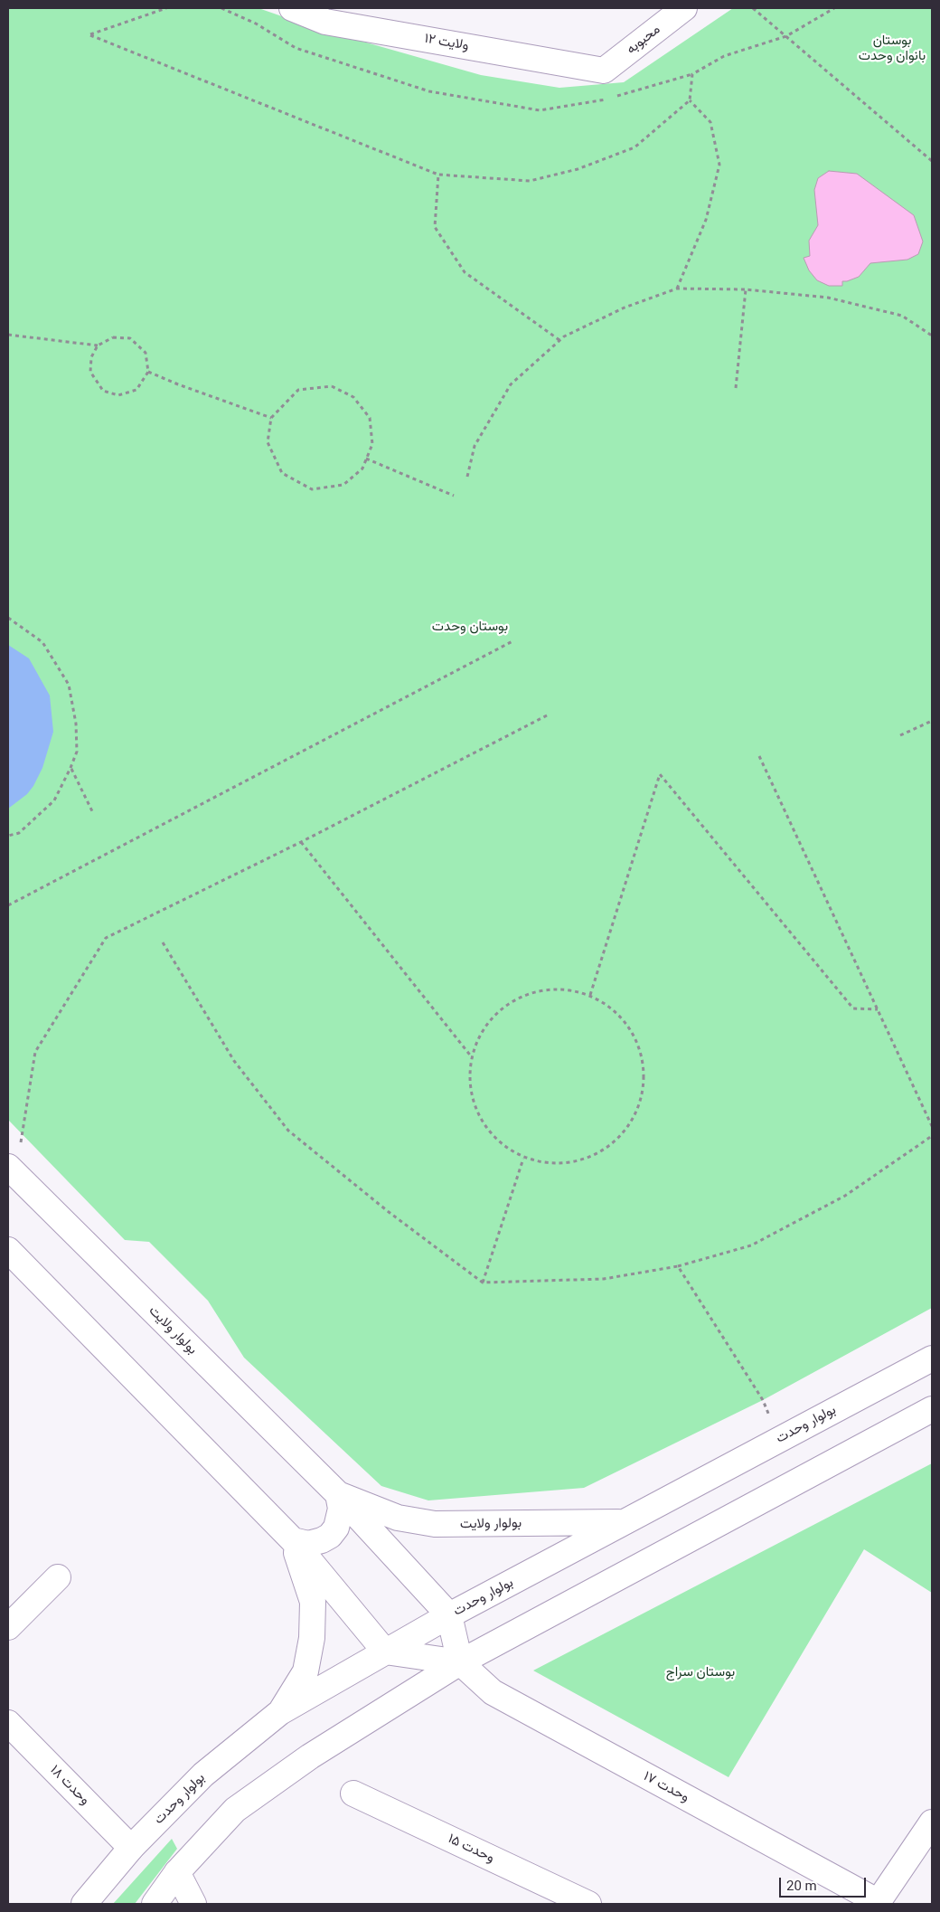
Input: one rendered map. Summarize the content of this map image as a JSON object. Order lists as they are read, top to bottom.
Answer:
{
  "streets": {
    "main road": [
      "محبوبه",
      "ولایت ۱۲",
      "بولوار ولایت",
      "بولوار وحدت",
      "وحدت ۱۸",
      "وحدت ۱۷",
      "وحدت ۱۵"
    ]
  },
  "crossings": [
    ["محبوبه", "ولایت ۱۲"],
    ["بولوار ولایت", "بولوار وحدت"],
    ["بولوار ولایت", "وحدت ۱۷"],
    ["بولوار وحدت", "وحدت ۱۸"]
  ],
  "parks": ["بوستان بانوان وحدت", "بوستان وحدت", "بوستان سراج"],
  "scale_bar": "20 m"
}
